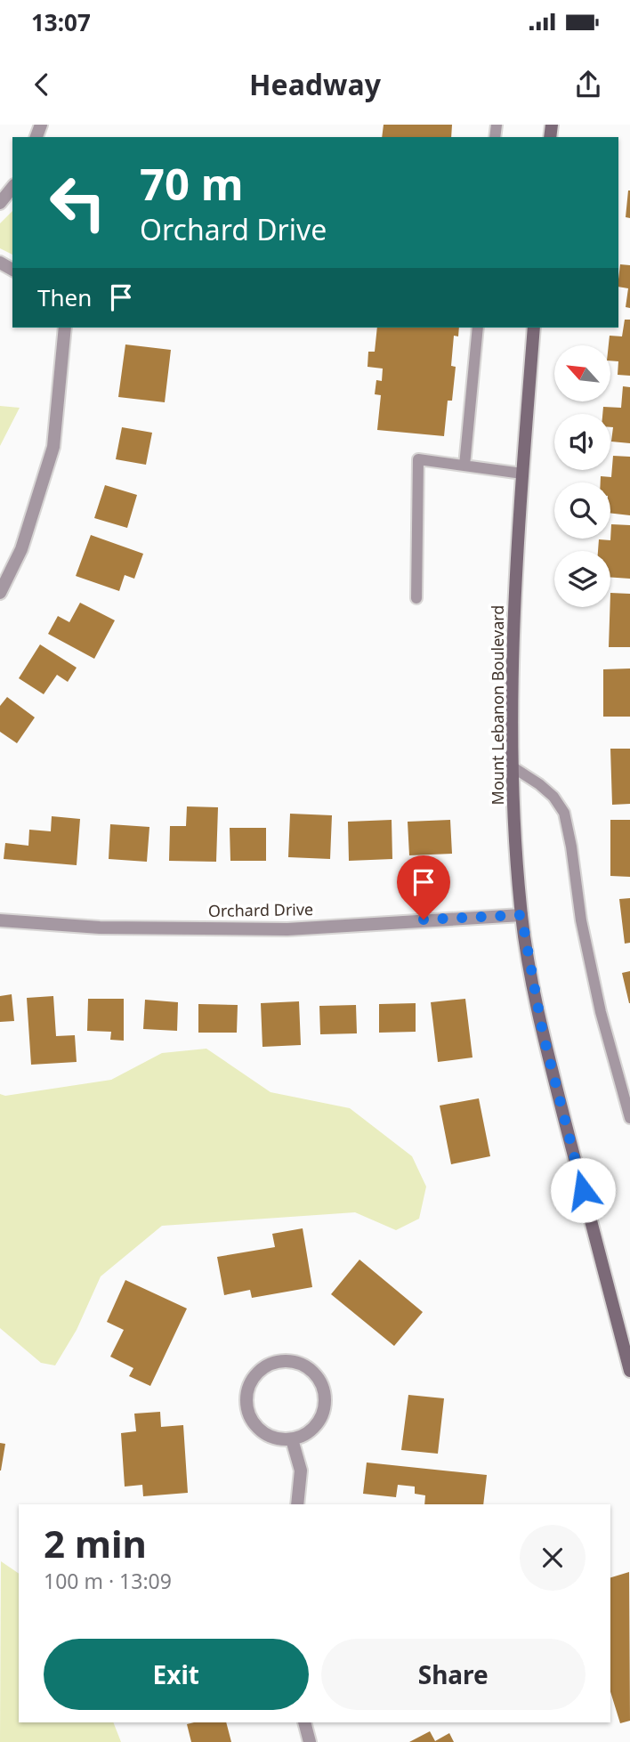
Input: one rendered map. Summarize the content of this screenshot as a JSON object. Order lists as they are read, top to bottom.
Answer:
{
  "streets": {
    "street": ["Mount Lebanon Boulevard", "Orchard Drive"]
  },
  "crossings": [
    ["Mount Lebanon Boulevard", "Orchard Drive"]
  ],
  "north": "top left",
  "page": {
    "status": "13:07",
    "header": "Headway",
    "turn": ["70 m", "Orchard Drive"],
    "then": "Then",
    "heading": ["2 min", "100 m · 13:09"],
    "buttons": ["Exit", "Share"]
  }
}
